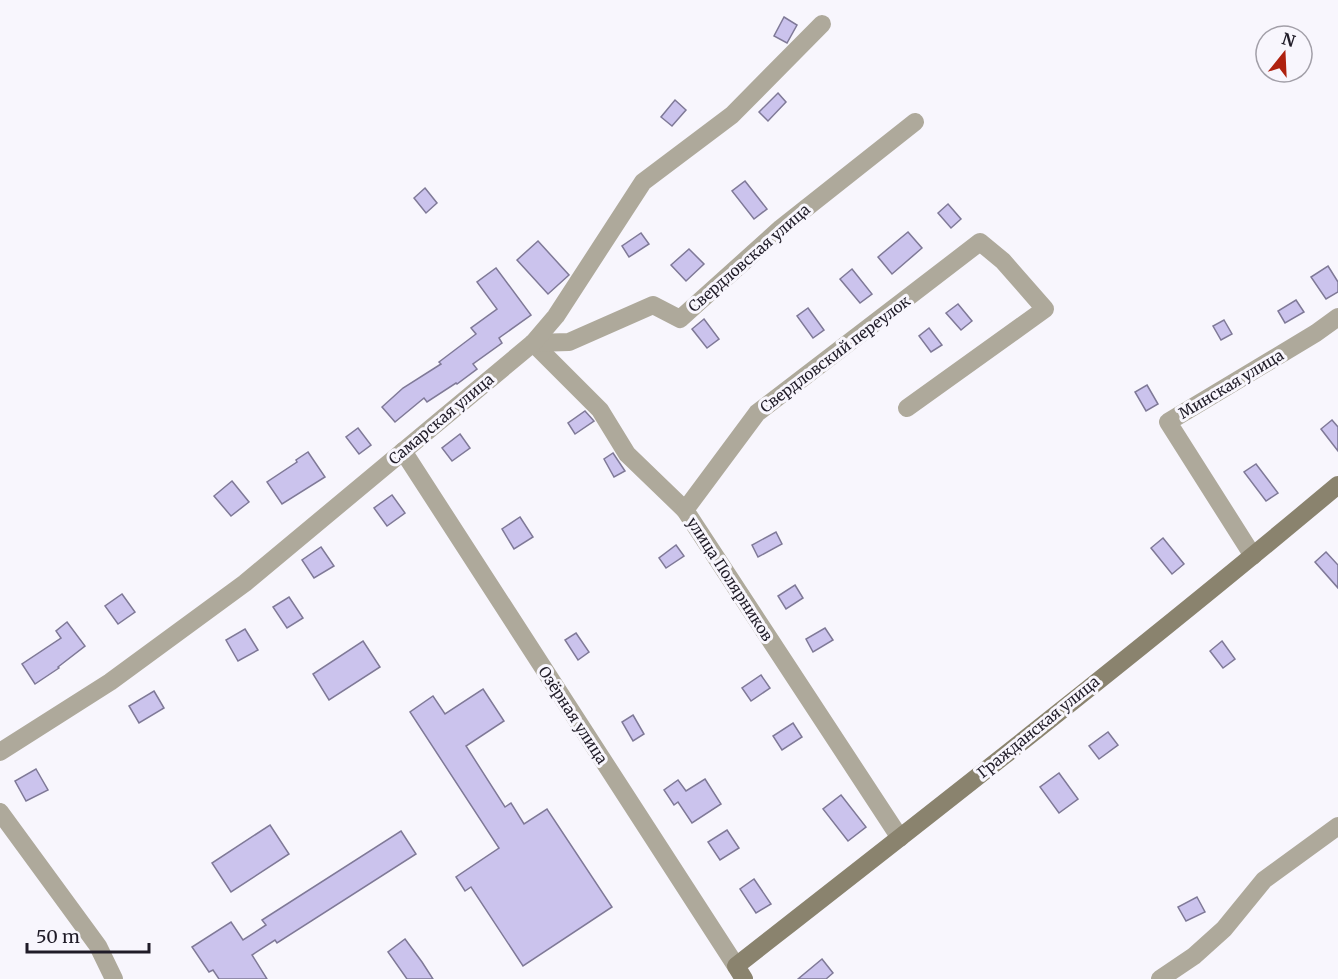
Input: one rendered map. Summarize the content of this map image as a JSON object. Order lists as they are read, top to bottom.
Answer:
{
  "streets": {
    "street": [
      "Свердловская улица",
      "Свердловский переулок",
      "Минская улица",
      "Самарская улица",
      "улица Полярников",
      "Озёрная улица",
      "Гражданская улица"
    ]
  },
  "crossings": [
    ["Свердловская улица", "Самарская улица"],
    ["Свердловская улица", "улица Полярников"],
    ["Свердловский переулок", "улица Полярников"],
    ["Минская улица", "Гражданская улица"],
    ["Самарская улица", "улица Полярников"],
    ["Самарская улица", "Озёрная улица"],
    ["улица Полярников", "Гражданская улица"],
    ["Озёрная улица", "Гражданская улица"]
  ],
  "scale_bar": "50 m",
  "north": "top"
}
